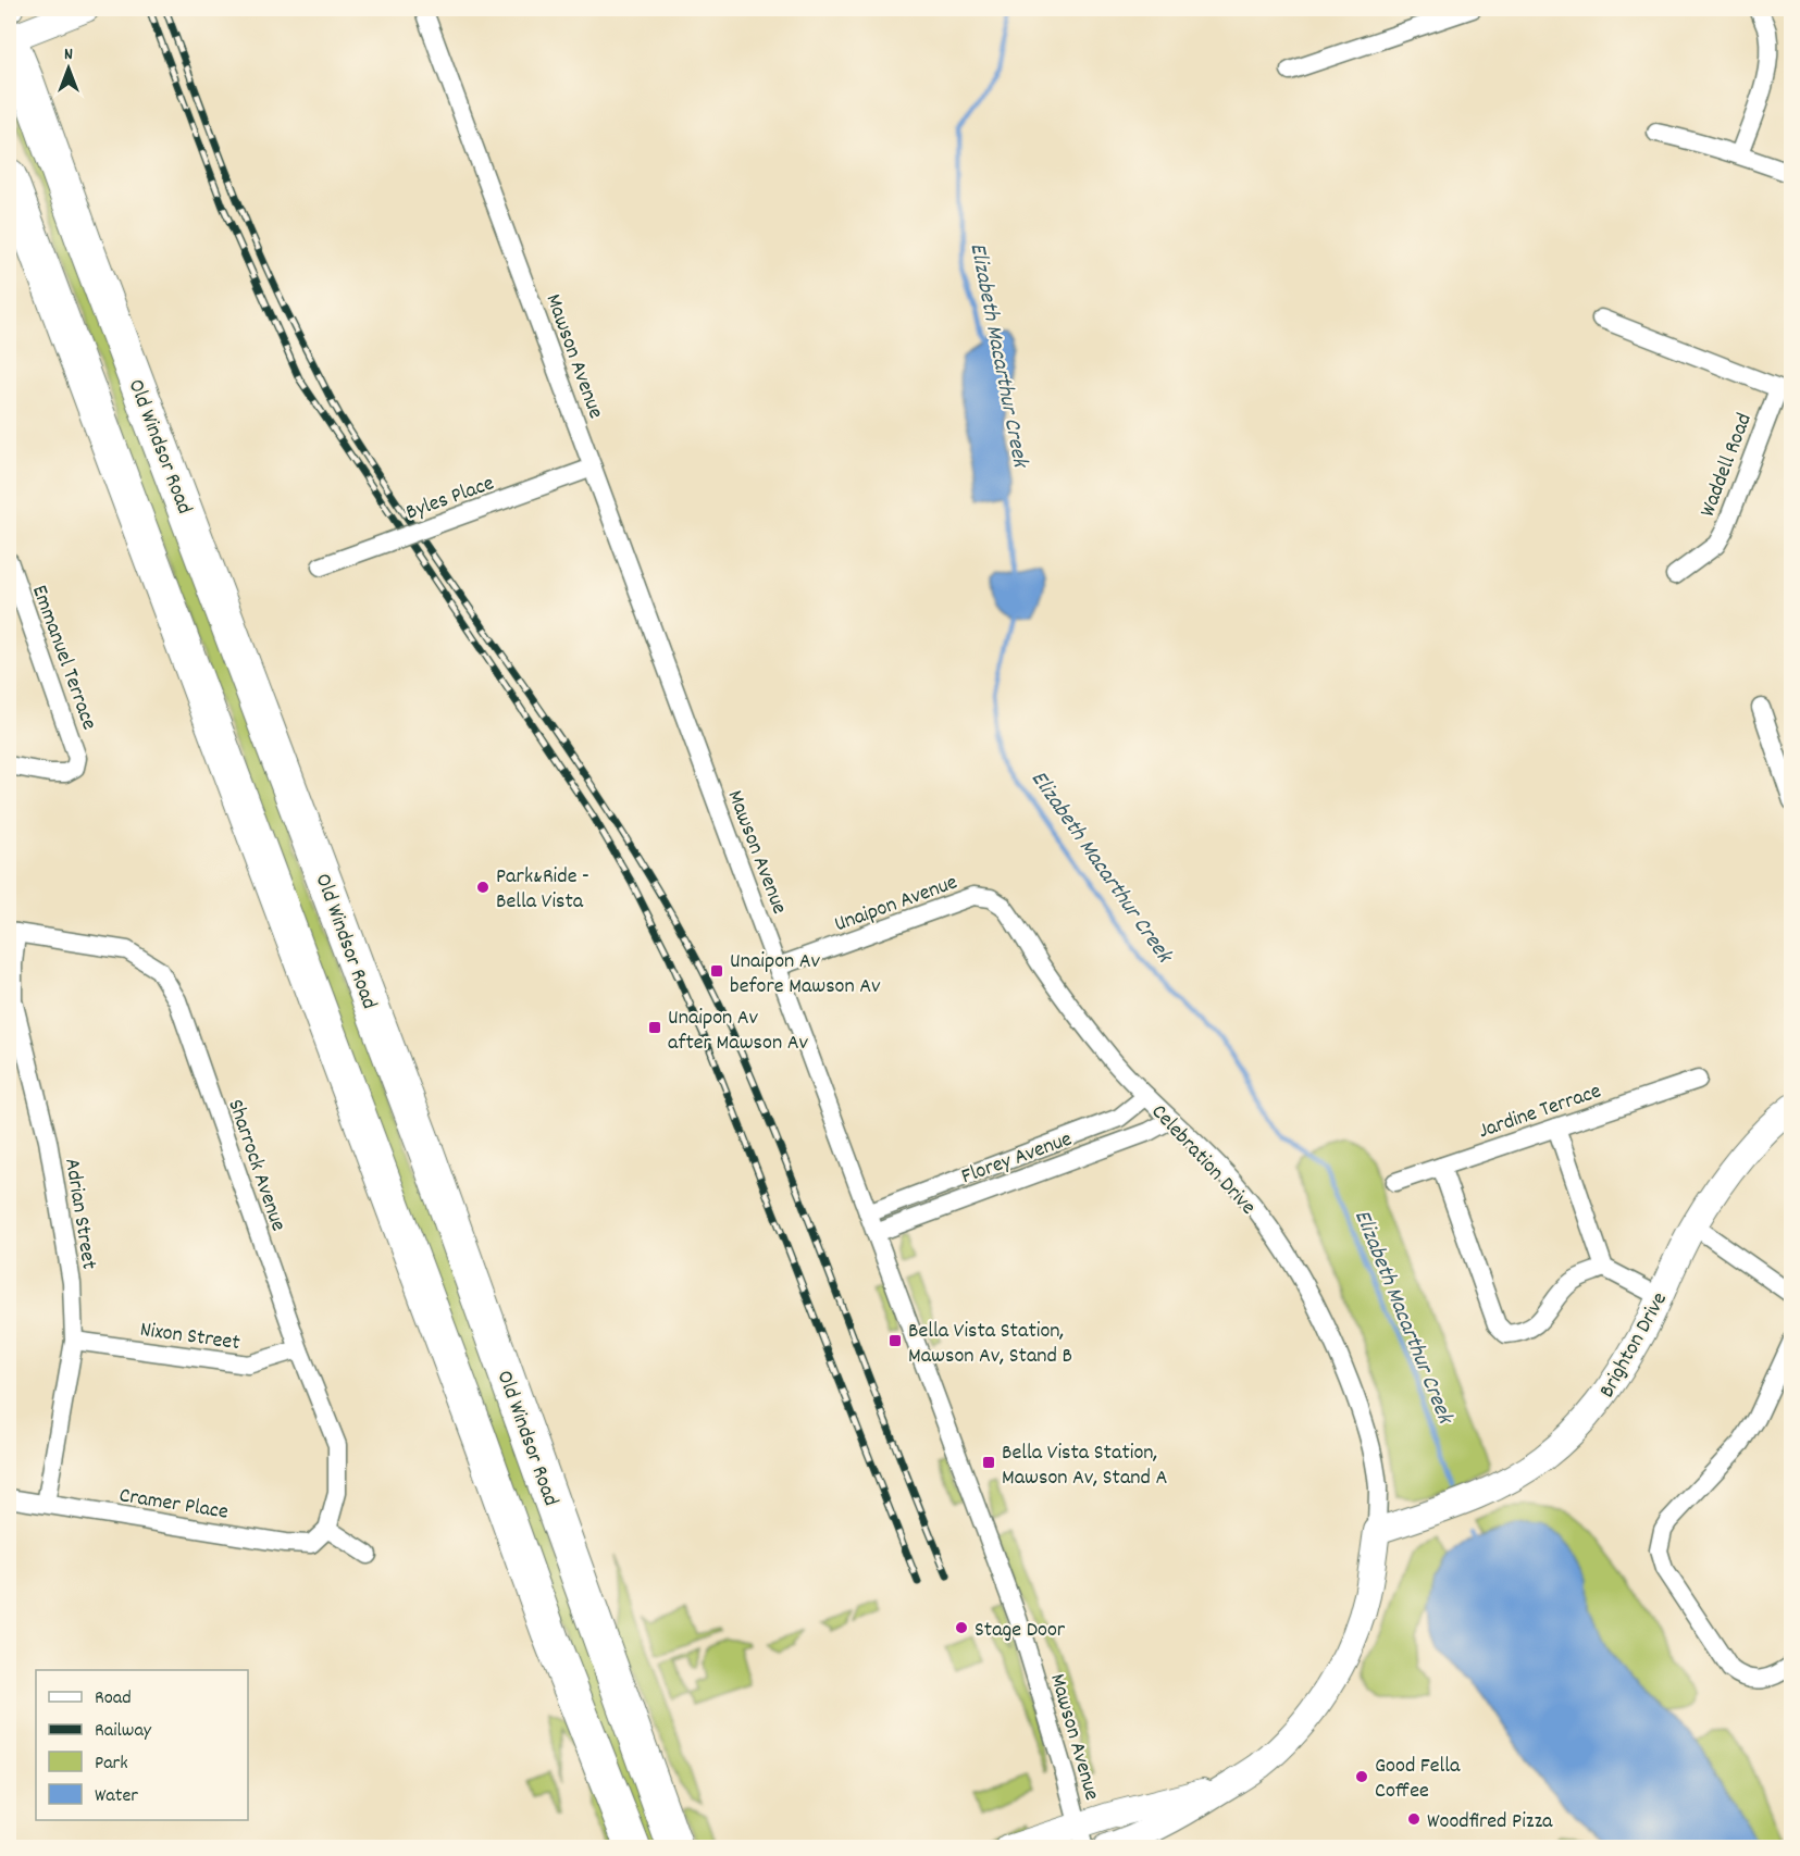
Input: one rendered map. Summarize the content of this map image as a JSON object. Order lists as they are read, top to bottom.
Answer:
{
  "streets": {
    "highway": ["Old Windsor Road"],
    "street": [
      "Mawson Avenue",
      "Waddell Road",
      "Byles Place",
      "Emmanuel Terrace",
      "Unaipon Avenue",
      "Jardine Terrace",
      "Florey Avenue",
      "Celebration Drive",
      "Sharrock Avenue",
      "Adrian Street",
      "Nixon Street",
      "Brighton Drive",
      "Cramer Place"
    ]
  },
  "crossings": [
    ["Mawson Avenue", "Byles Place"],
    ["Mawson Avenue", "Unaipon Avenue"],
    ["Mawson Avenue", "Florey Avenue"],
    ["Mawson Avenue", "Celebration Drive"],
    ["Unaipon Avenue", "Celebration Drive"],
    ["Florey Avenue", "Celebration Drive"],
    ["Celebration Drive", "Brighton Drive"],
    ["Sharrock Avenue", "Adrian Street"],
    ["Sharrock Avenue", "Nixon Street"],
    ["Sharrock Avenue", "Cramer Place"],
    ["Adrian Street", "Nixon Street"],
    ["Adrian Street", "Cramer Place"]
  ],
  "water": ["Elizabeth Macarthur Creek"],
  "places": {
    "other": [
      "Park&Ride - Bella Vista",
      "Stage Door",
      "Good Fella Coffee",
      "Woodfired Pizza"
    ],
    "transit": [
      "Unaipon Av before Mawson Av",
      "Unaipon Av after Mawson Av",
      "Bella Vista Station, Mawson Av, Stand B",
      "Bella Vista Station, Mawson Av, Stand A"
    ]
  },
  "legend": [
    "Road",
    "Railway",
    "Park",
    "Water"
  ],
  "north": "top"
}
